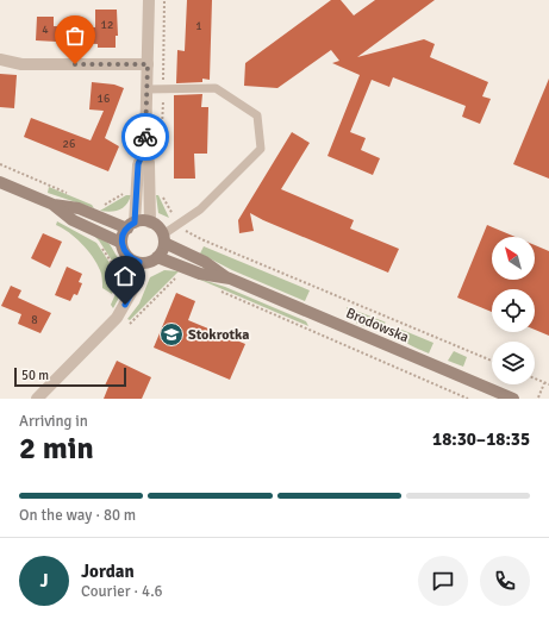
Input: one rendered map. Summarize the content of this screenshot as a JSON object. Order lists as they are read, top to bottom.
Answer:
{
  "streets": {
    "street": ["Brodowska"]
  },
  "places": {
    "school or university": ["Stokrotka"]
  },
  "house_numbers": [
    "12",
    "1",
    "4",
    "16",
    "26",
    "8"
  ],
  "scale_bar": "50 m",
  "north": "top left",
  "page": {
    "scale": "50 m",
    "heading": ["2 min", "Arriving in", "18:30–18:35"],
    "panel": ["Jordan", "Courier · 4.6"],
    "bar": "On the way · 80 m",
    "round": "J"
  }
}
